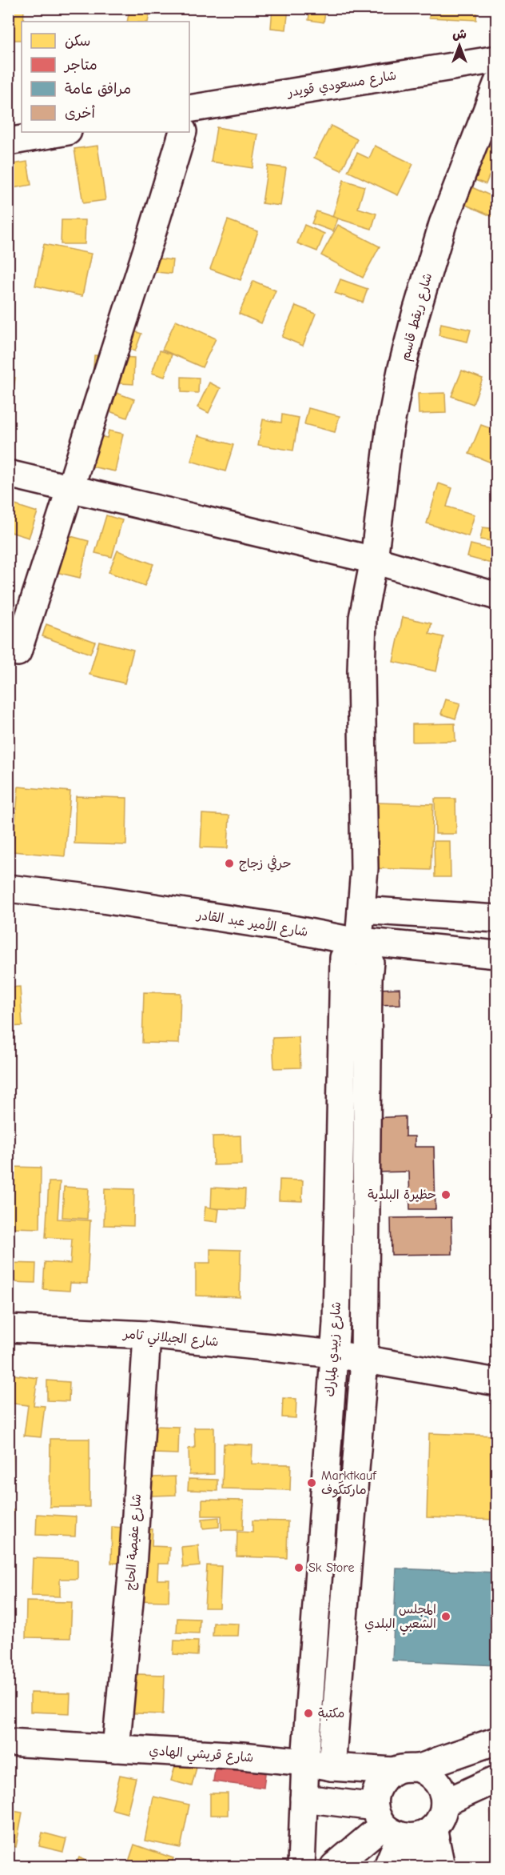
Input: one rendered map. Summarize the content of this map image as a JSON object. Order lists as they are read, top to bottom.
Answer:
{
  "streets": {
    "street": [
      "شارع مسعودي قويدر",
      "شارع ريقط قاسم",
      "شارع الأمير عبد القادر",
      "شارع الجيلاني ثامر",
      "شارع زبيدي لمبارك",
      "شارع عفيصة الحاج",
      "شارع قريشي الهادي"
    ]
  },
  "crossings": [
    ["شارع ريقط قاسم", "شارع الأمير عبد القادر"],
    ["شارع ريقط قاسم", "شارع زبيدي لمبارك"],
    ["شارع الأمير عبد القادر", "شارع زبيدي لمبارك"],
    ["شارع الجيلاني ثامر", "شارع زبيدي لمبارك"],
    ["شارع الجيلاني ثامر", "شارع عفيصة الحاج"],
    ["شارع زبيدي لمبارك", "شارع قريشي الهادي"],
    ["شارع عفيصة الحاج", "شارع قريشي الهادي"]
  ],
  "places": [
    "حرفي زجاج",
    "حظيرة البلدية",
    "Marktkauf ماركتكوف",
    "Sk Store",
    "المجلس الشعبي البلدي",
    "مكتبة"
  ],
  "legend": [
    "سكن",
    "متاجر",
    "مرافق عامة",
    "أخرى"
  ],
  "north": "top"
}
